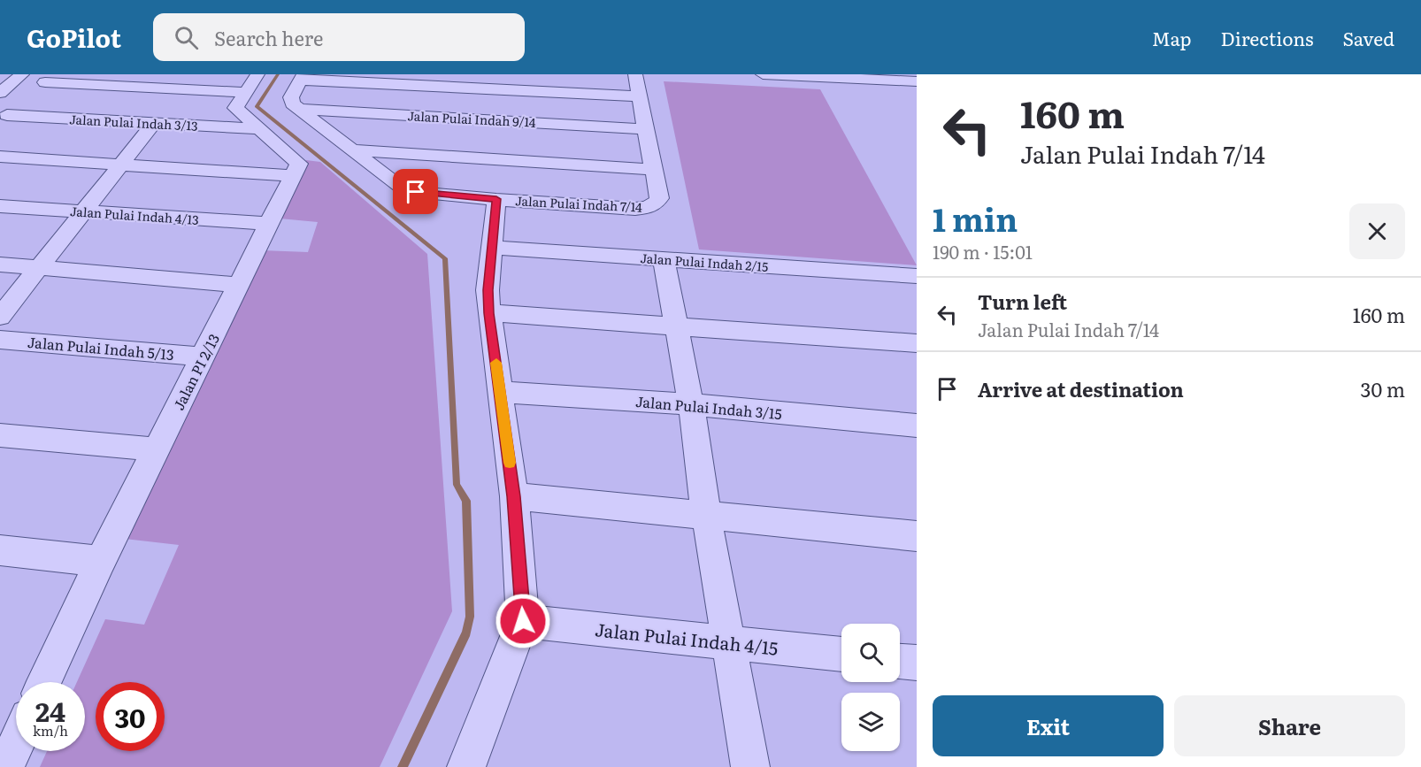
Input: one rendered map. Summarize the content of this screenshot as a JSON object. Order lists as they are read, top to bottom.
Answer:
{
  "streets": {
    "street": [
      "Jalan Pulai Indah 9/14",
      "Jalan Pulai Indah 3/13",
      "Jalan Pulai Indah 7/14",
      "Jalan Pulai Indah 4/13",
      "Jalan Pulai Indah 2/15",
      "Jalan Pulai Indah 5/13",
      "Jalan PI 2/13",
      "Jalan Pulai Indah 3/15",
      "Jalan Pulai Indah 4/15"
    ]
  },
  "crossings": [
    ["Jalan Pulai Indah 4/13", "Jalan PI 2/13"],
    ["Jalan Pulai Indah 5/13", "Jalan PI 2/13"]
  ],
  "page": {
    "header": "GoPilot",
    "search": "Search here",
    "nav": ["Map", "Directions", "Saved"],
    "turn": ["160 m", "Jalan Pulai Indah 7/14"],
    "heading": ["1 min", "190 m · 15:01"],
    "list": [
      {
        "name": "Turn left",
        "note": "Jalan Pulai Indah 7/14",
        "value": "160 m"
      },
      {
        "name": "Arrive at destination",
        "value": "30 m"
      }
    ],
    "speed": "24 km/h",
    "limit": "30",
    "buttons": ["Exit", "Share"]
  }
}
